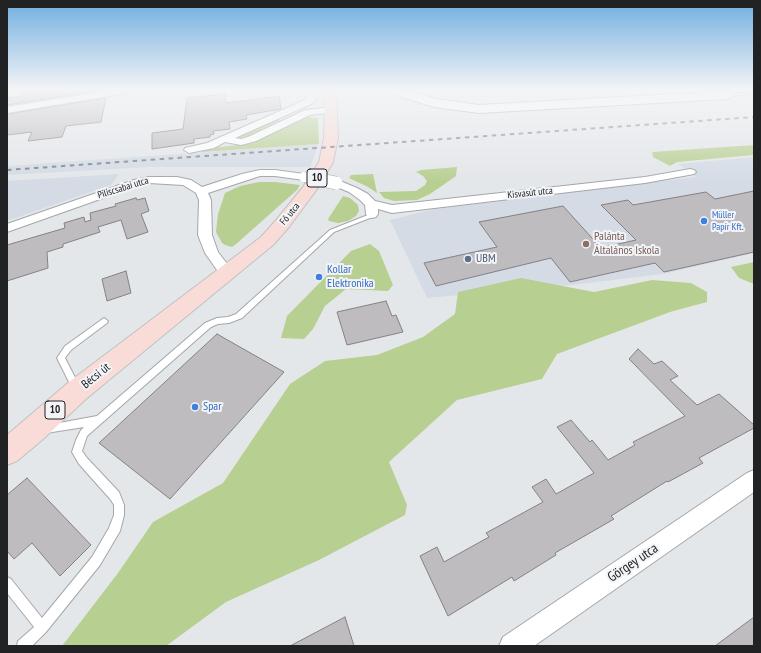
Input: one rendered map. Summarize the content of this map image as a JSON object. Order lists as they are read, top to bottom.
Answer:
{
  "streets": {
    "main road": ["10", "Fő utca", "Bécsi út"],
    "street": ["Piliscsabai utca", "Kisvasút utca", "Görgey utca"]
  },
  "crossings": [
    ["Fő utca", "Bécsi út"]
  ],
  "places": [
    "Müller Papír Kft.",
    "Palánta Általános Iskola",
    "UBM",
    "Kollar Elektronika",
    "Spar"
  ]
}
